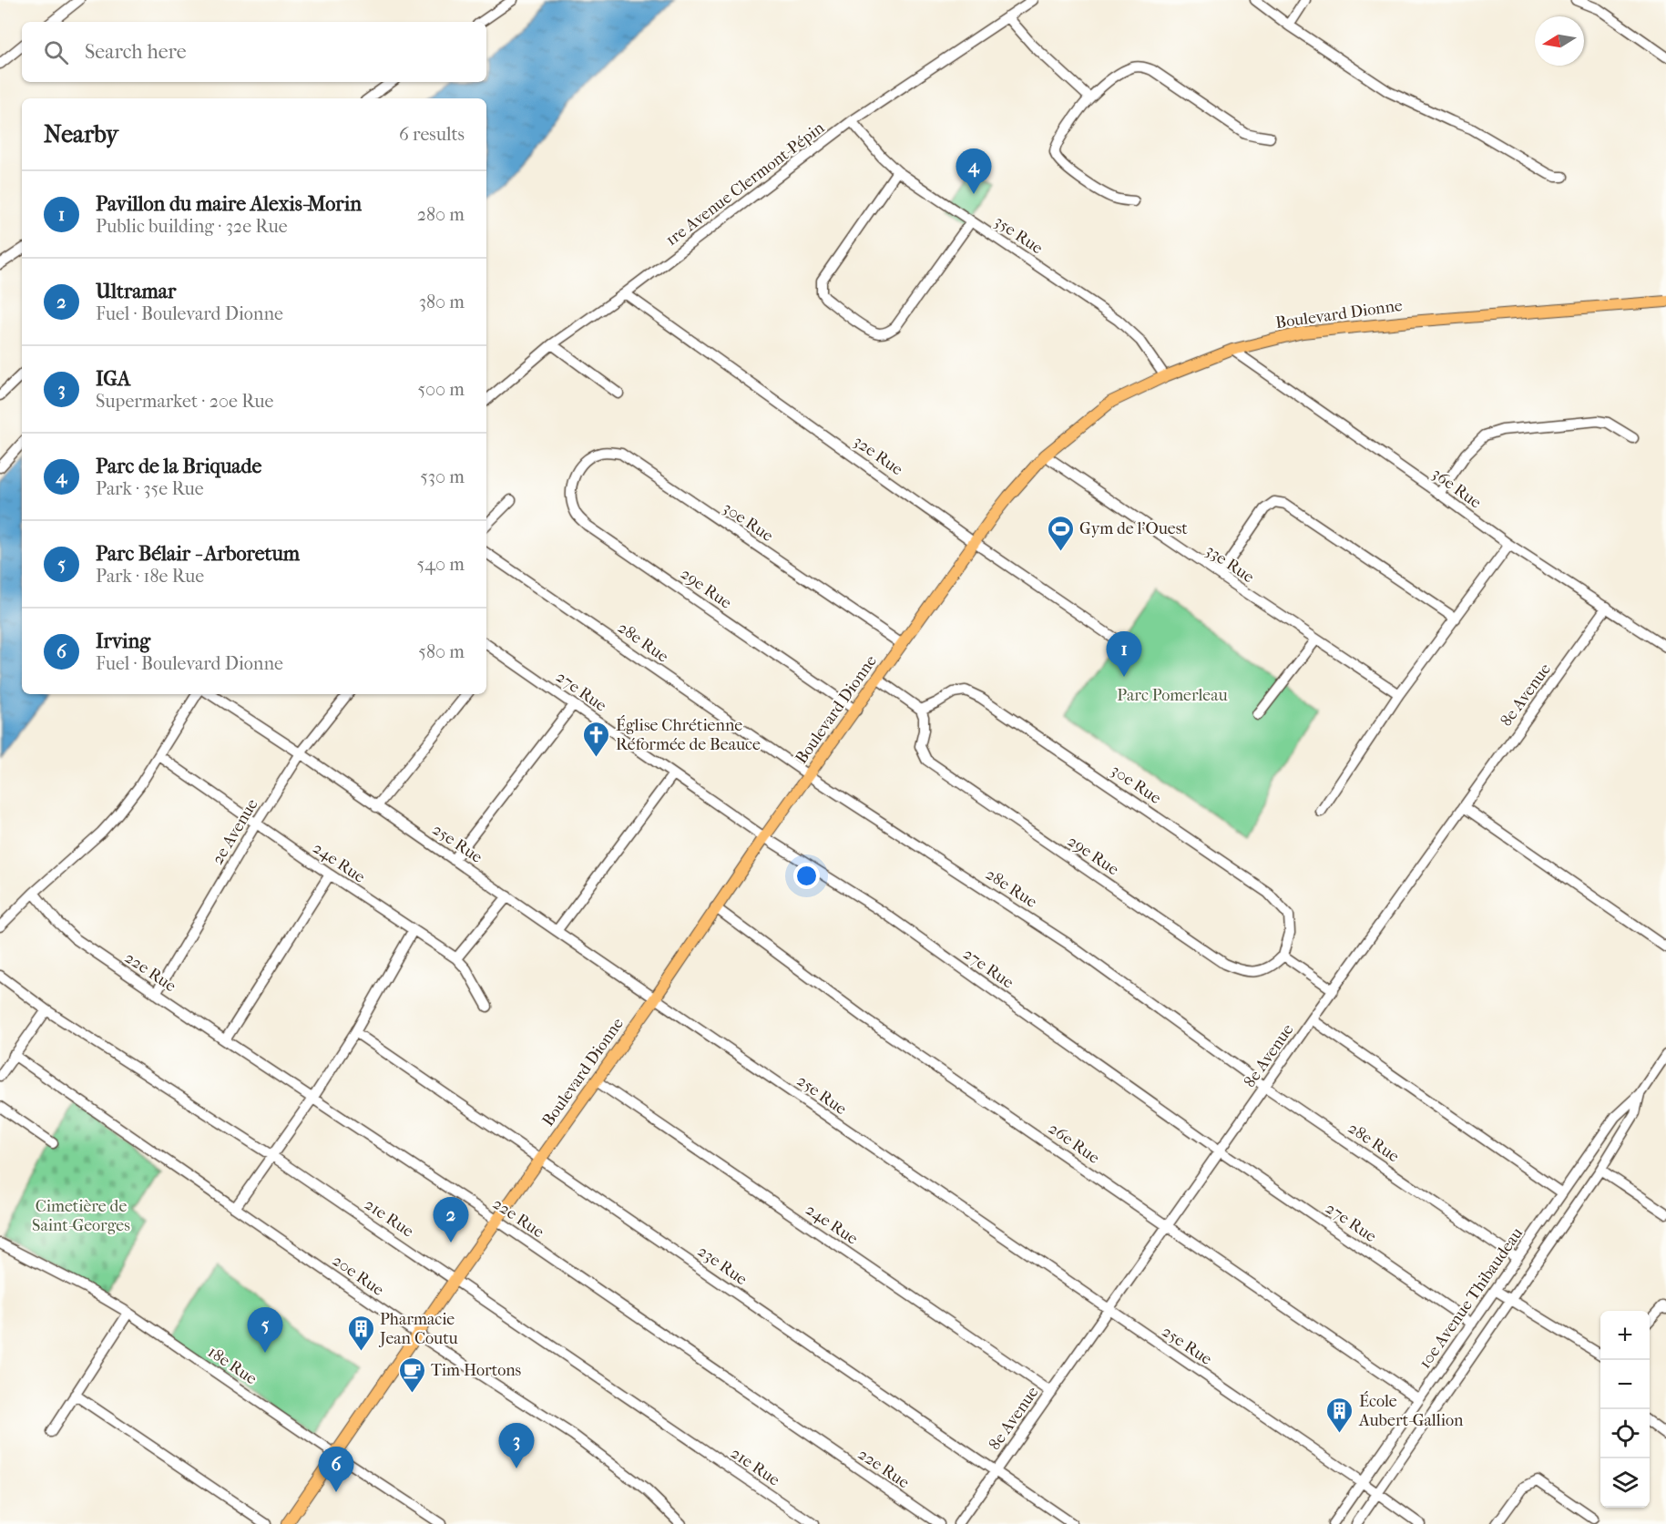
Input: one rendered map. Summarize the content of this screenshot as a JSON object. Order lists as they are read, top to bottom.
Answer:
{
  "streets": {
    "main road": ["Boulevard Dionne"],
    "street": [
      "1re Avenue Clermont-Pépin",
      "35e Rue",
      "32e Rue",
      "36e Rue",
      "30e Rue",
      "33e Rue",
      "29e Rue",
      "28e Rue",
      "27e Rue",
      "8e Avenue",
      "2e Avenue",
      "25e Rue",
      "24e Rue",
      "22e Rue",
      "26e Rue",
      "21e Rue",
      "23e Rue",
      "20e Rue",
      "10e Avenue Thibaudeau",
      "18e Rue"
    ]
  },
  "crossings": [
    ["1re Avenue Clermont-Pépin", "35e Rue"],
    ["1re Avenue Clermont-Pépin", "32e Rue"],
    ["35e Rue", "Boulevard Dionne"],
    ["Boulevard Dionne", "32e Rue"],
    ["Boulevard Dionne", "36e Rue"],
    ["Boulevard Dionne", "30e Rue"],
    ["Boulevard Dionne", "33e Rue"],
    ["Boulevard Dionne", "29e Rue"],
    ["Boulevard Dionne", "28e Rue"],
    ["Boulevard Dionne", "27e Rue"],
    ["Boulevard Dionne", "25e Rue"],
    ["Boulevard Dionne", "24e Rue"],
    ["Boulevard Dionne", "22e Rue"],
    ["Boulevard Dionne", "26e Rue"],
    ["Boulevard Dionne", "21e Rue"],
    ["Boulevard Dionne", "23e Rue"],
    ["Boulevard Dionne", "20e Rue"],
    ["Boulevard Dionne", "18e Rue"],
    ["36e Rue", "8e Avenue"],
    ["30e Rue", "29e Rue"],
    ["28e Rue", "8e Avenue"],
    ["28e Rue", "10e Avenue Thibaudeau"],
    ["27e Rue", "8e Avenue"],
    ["27e Rue", "10e Avenue Thibaudeau"],
    ["8e Avenue", "25e Rue"],
    ["8e Avenue", "24e Rue"],
    ["8e Avenue", "26e Rue"],
    ["8e Avenue", "23e Rue"],
    ["2e Avenue", "25e Rue"],
    ["2e Avenue", "24e Rue"],
    ["2e Avenue", "22e Rue"],
    ["25e Rue", "10e Avenue Thibaudeau"],
    ["26e Rue", "10e Avenue Thibaudeau"]
  ],
  "parks": ["Parc Pomerleau", "Cimetière de Saint-Georges"],
  "places": {
    "sports": ["Gym de l'Ouest"],
    "church": ["Église Chrétienne Réformée de Beauce"],
    "building": ["Pharmacie Jean Coutu", "École Aubert-Gallion"],
    "cafe": ["Tim Hortons"]
  },
  "north": "left",
  "page": {
    "search": "Search here",
    "heading": ["Nearby", "6 results"],
    "pins": [
      "4",
      "1",
      "2",
      "5",
      "3",
      "6"
    ],
    "list": [
      {
        "mark": "1",
        "name": "Pavillon du maire Alexis-Morin",
        "note": "Public building · 32e Rue",
        "value": "280 m"
      },
      {
        "mark": "2",
        "name": "Ultramar",
        "note": "Fuel · Boulevard Dionne",
        "value": "380 m"
      },
      {
        "mark": "3",
        "name": "IGA",
        "note": "Supermarket · 20e Rue",
        "value": "500 m"
      },
      {
        "mark": "4",
        "name": "Parc de la Briquade",
        "note": "Park · 35e Rue",
        "value": "530 m"
      },
      {
        "mark": "5",
        "name": "Parc Bélair - Arboretum",
        "note": "Park · 18e Rue",
        "value": "540 m"
      },
      {
        "mark": "6",
        "name": "Irving",
        "note": "Fuel · Boulevard Dionne",
        "value": "580 m"
      }
    ],
    "map_buttons": ["+", "−"]
  }
}
